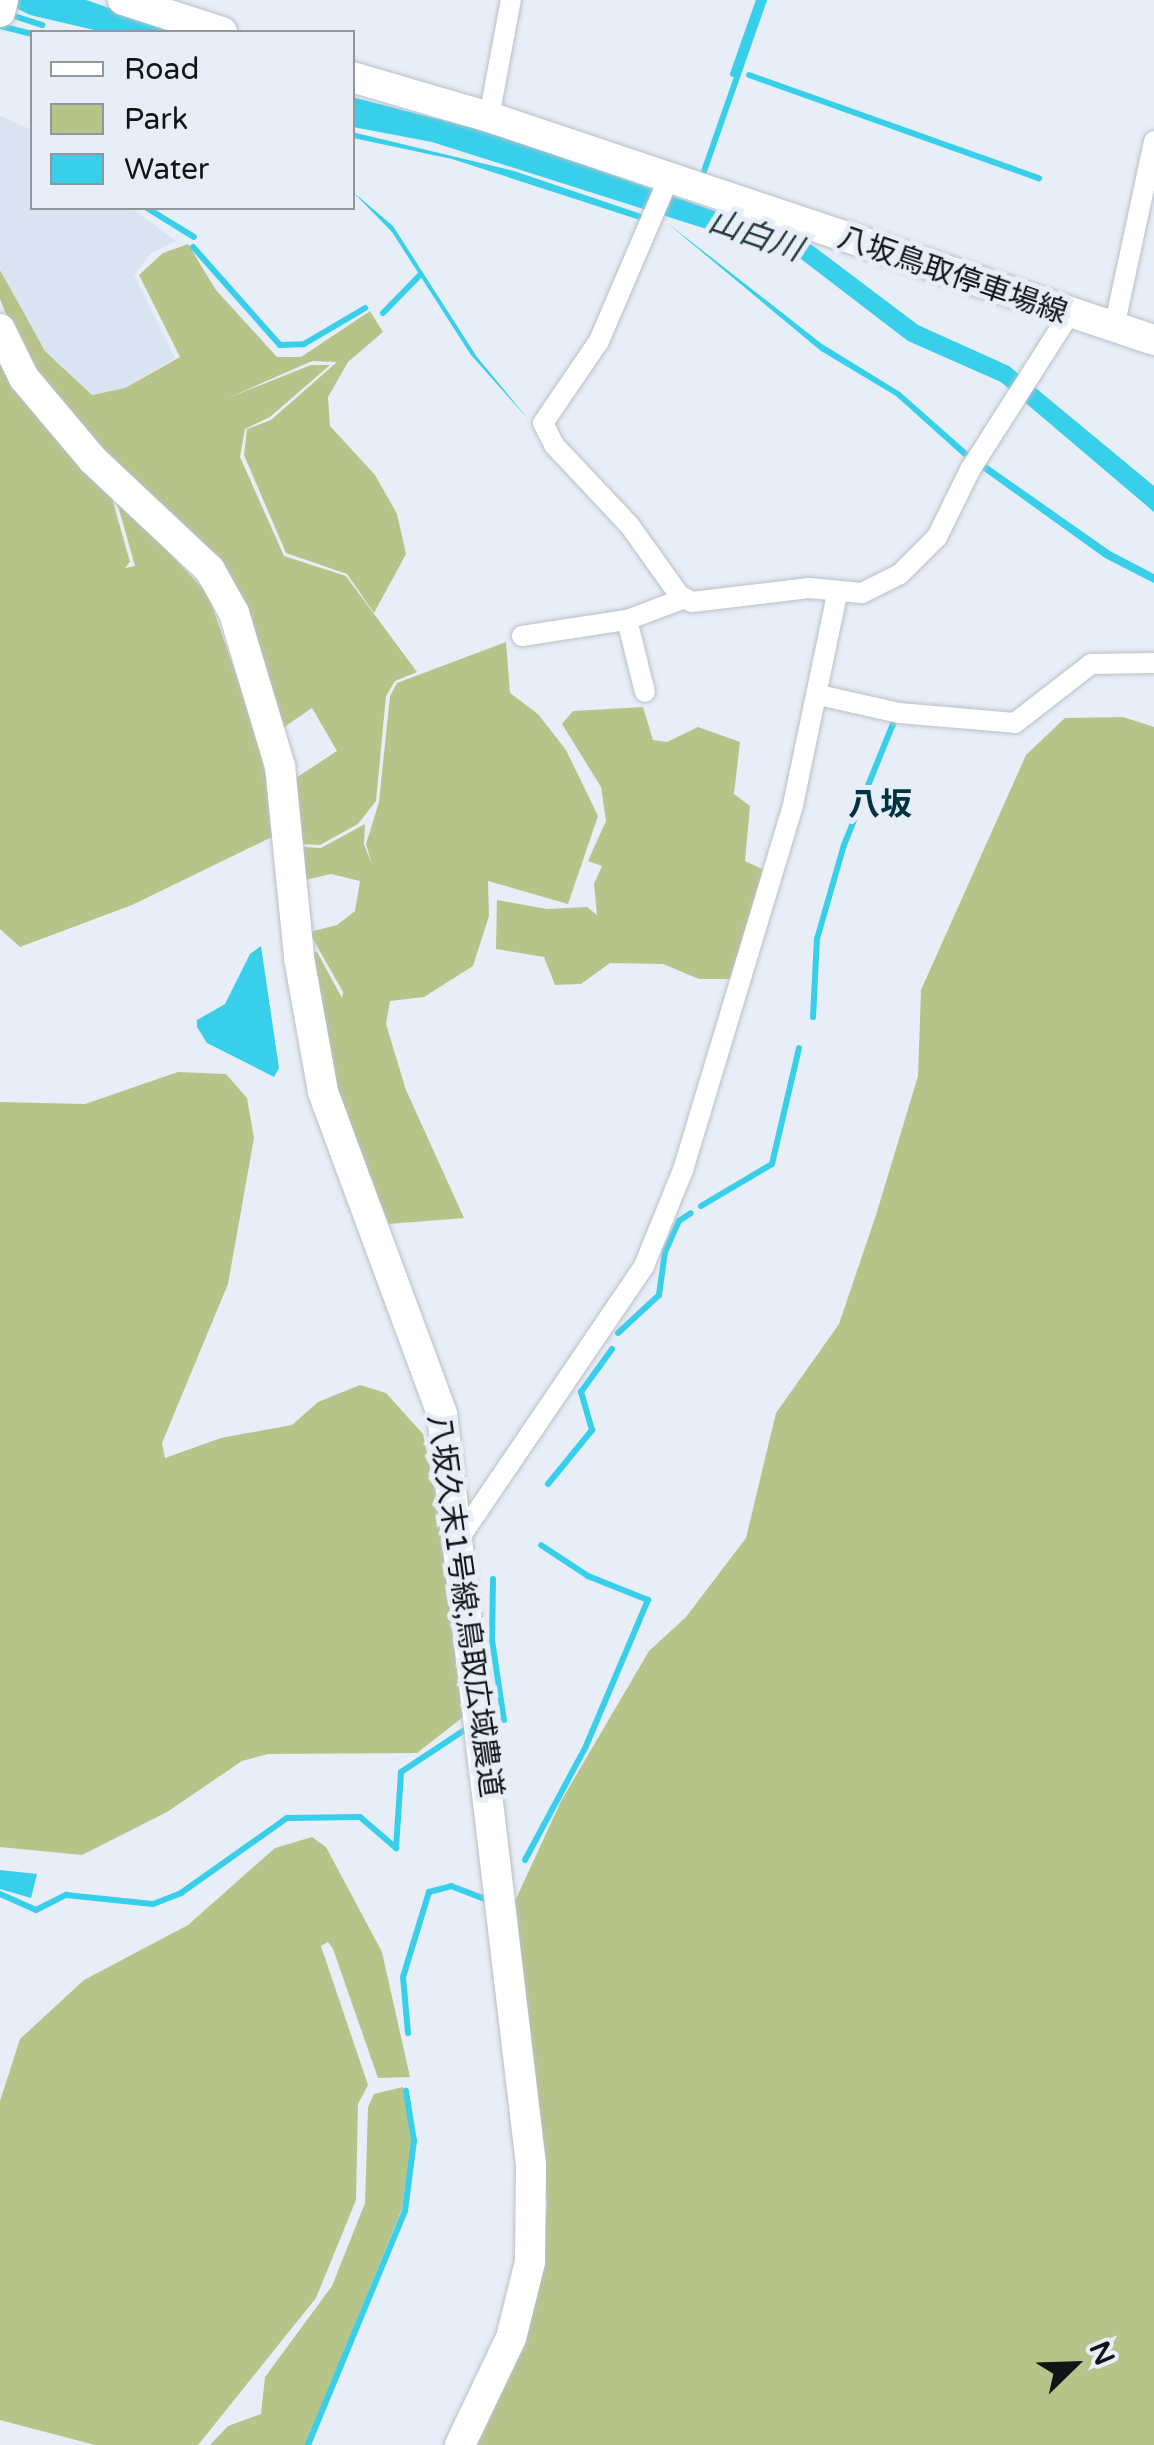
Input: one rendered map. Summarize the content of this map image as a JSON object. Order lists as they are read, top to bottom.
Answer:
{
  "streets": {
    "street": ["八坂鳥取停車場線", "八坂久末1号線;鳥取広域農道"]
  },
  "districts": ["八坂"],
  "water": ["山白川"],
  "legend": ["Road", "Park", "Water"],
  "north": "top right"
}
